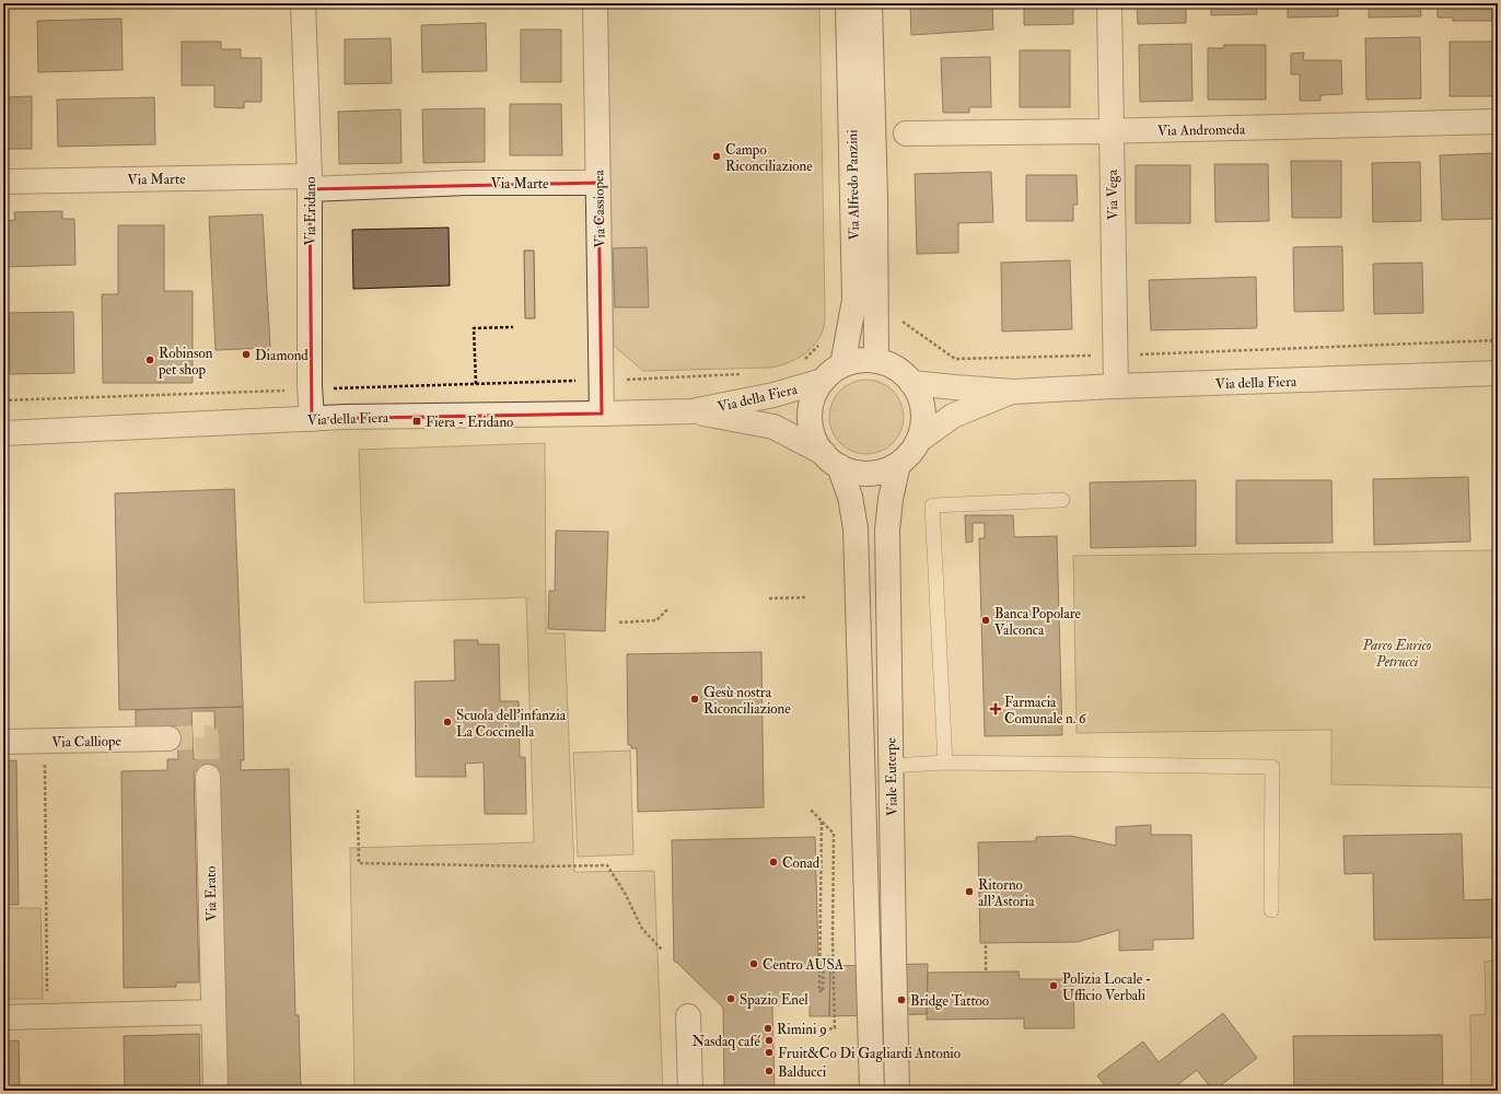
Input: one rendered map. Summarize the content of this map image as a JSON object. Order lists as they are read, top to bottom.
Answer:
{
  "streets": {
    "street": [
      "Via Andromeda",
      "Via Marte",
      "Via Alfredo Panzini",
      "Via Vega",
      "Via Cassiopea",
      "Via Eridano",
      "Via della Fiera",
      "Via Calliope",
      "Viale Euterpe",
      "Via Erato"
    ]
  },
  "crossings": [
    ["Via Andromeda", "Via Vega"],
    ["Via Marte", "Via Cassiopea"],
    ["Via Marte", "Via Eridano"],
    ["Via Alfredo Panzini", "Via della Fiera"],
    ["Via Alfredo Panzini", "Viale Euterpe"],
    ["Via Vega", "Via della Fiera"],
    ["Via Cassiopea", "Via della Fiera"],
    ["Via Eridano", "Via della Fiera"],
    ["Via della Fiera", "Viale Euterpe"]
  ],
  "parks": ["Parco Enrico Petrucci"],
  "places": {
    "other": [
      "Campo Riconciliazione",
      "Diamond",
      "Robinson pet shop",
      "Banca Popolare Valconca",
      "Gesù nostra Riconciliazione",
      "Scuola dell'infanzia La Coccinella",
      "Conad",
      "Ritorno all'Astoria",
      "Centro AUSA",
      "Polizia Locale - Ufficio Verbali",
      "Spazio Enel",
      "Bridge Tattoo",
      "Rimini 9",
      "Nasdaq café",
      "Fruit&Co Di Gagliardi Antonio",
      "Balducci"
    ],
    "transit": ["Fiera - Eridano"],
    "health": ["Farmacia Comunale n. 6"]
  }
}
